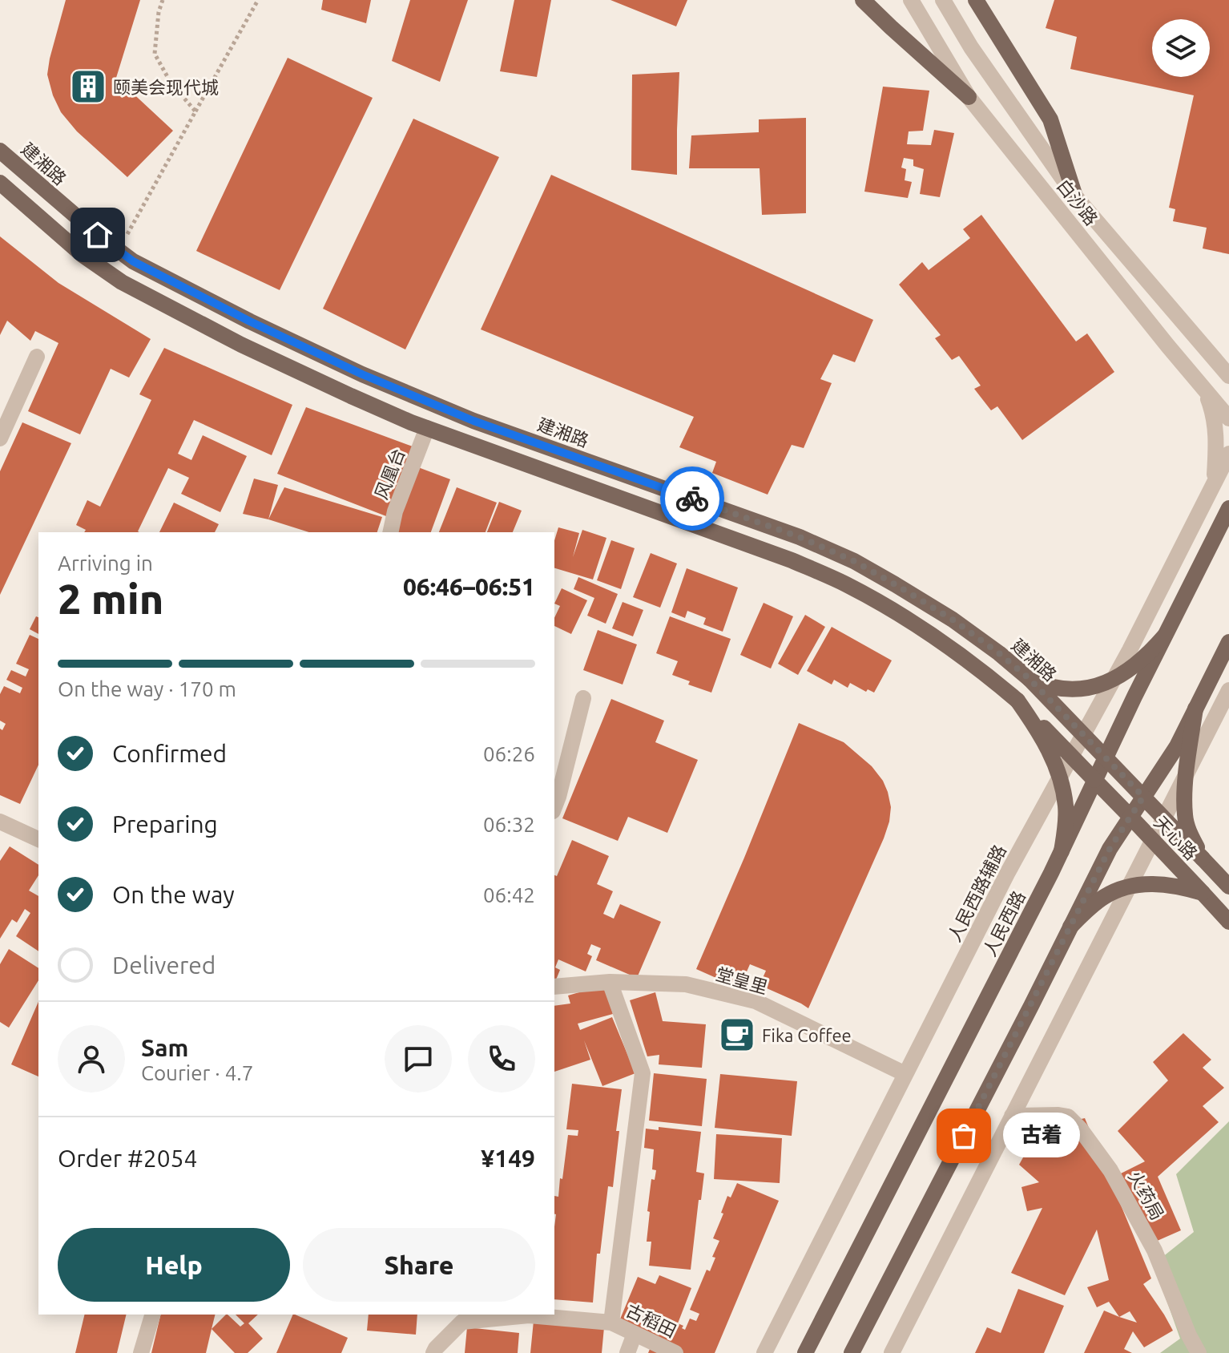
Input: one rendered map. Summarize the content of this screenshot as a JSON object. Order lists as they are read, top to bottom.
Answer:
{
  "streets": {
    "main road": ["建湘路", "天心路", "人民西路"],
    "street": [
      "白沙路",
      "风凰台",
      "人民西路辅路",
      "堂皇里",
      "火药局",
      "古稻田"
    ]
  },
  "crossings": [
    ["建湘路", "天心路"],
    ["建湘路", "人民西路"],
    ["天心路", "人民西路"],
    ["人民西路辅路", "堂皇里"]
  ],
  "places": {
    "building": ["颐美会现代城"],
    "cafe": ["Fika Coffee"],
    "other": ["古着"]
  },
  "page": {
    "heading": ["2 min", "Arriving in", "06:46–06:51"],
    "panel": [
      "Sam",
      "Courier · 4.7",
      "Order #2054",
      "¥149"
    ],
    "bar": "On the way · 170 m",
    "list": [
      ["Confirmed", "06:26"],
      ["Preparing", "06:32"],
      ["On the way", "06:42"],
      "Delivered"
    ],
    "bubble": "古着",
    "buttons": ["Help", "Share"]
  }
}
